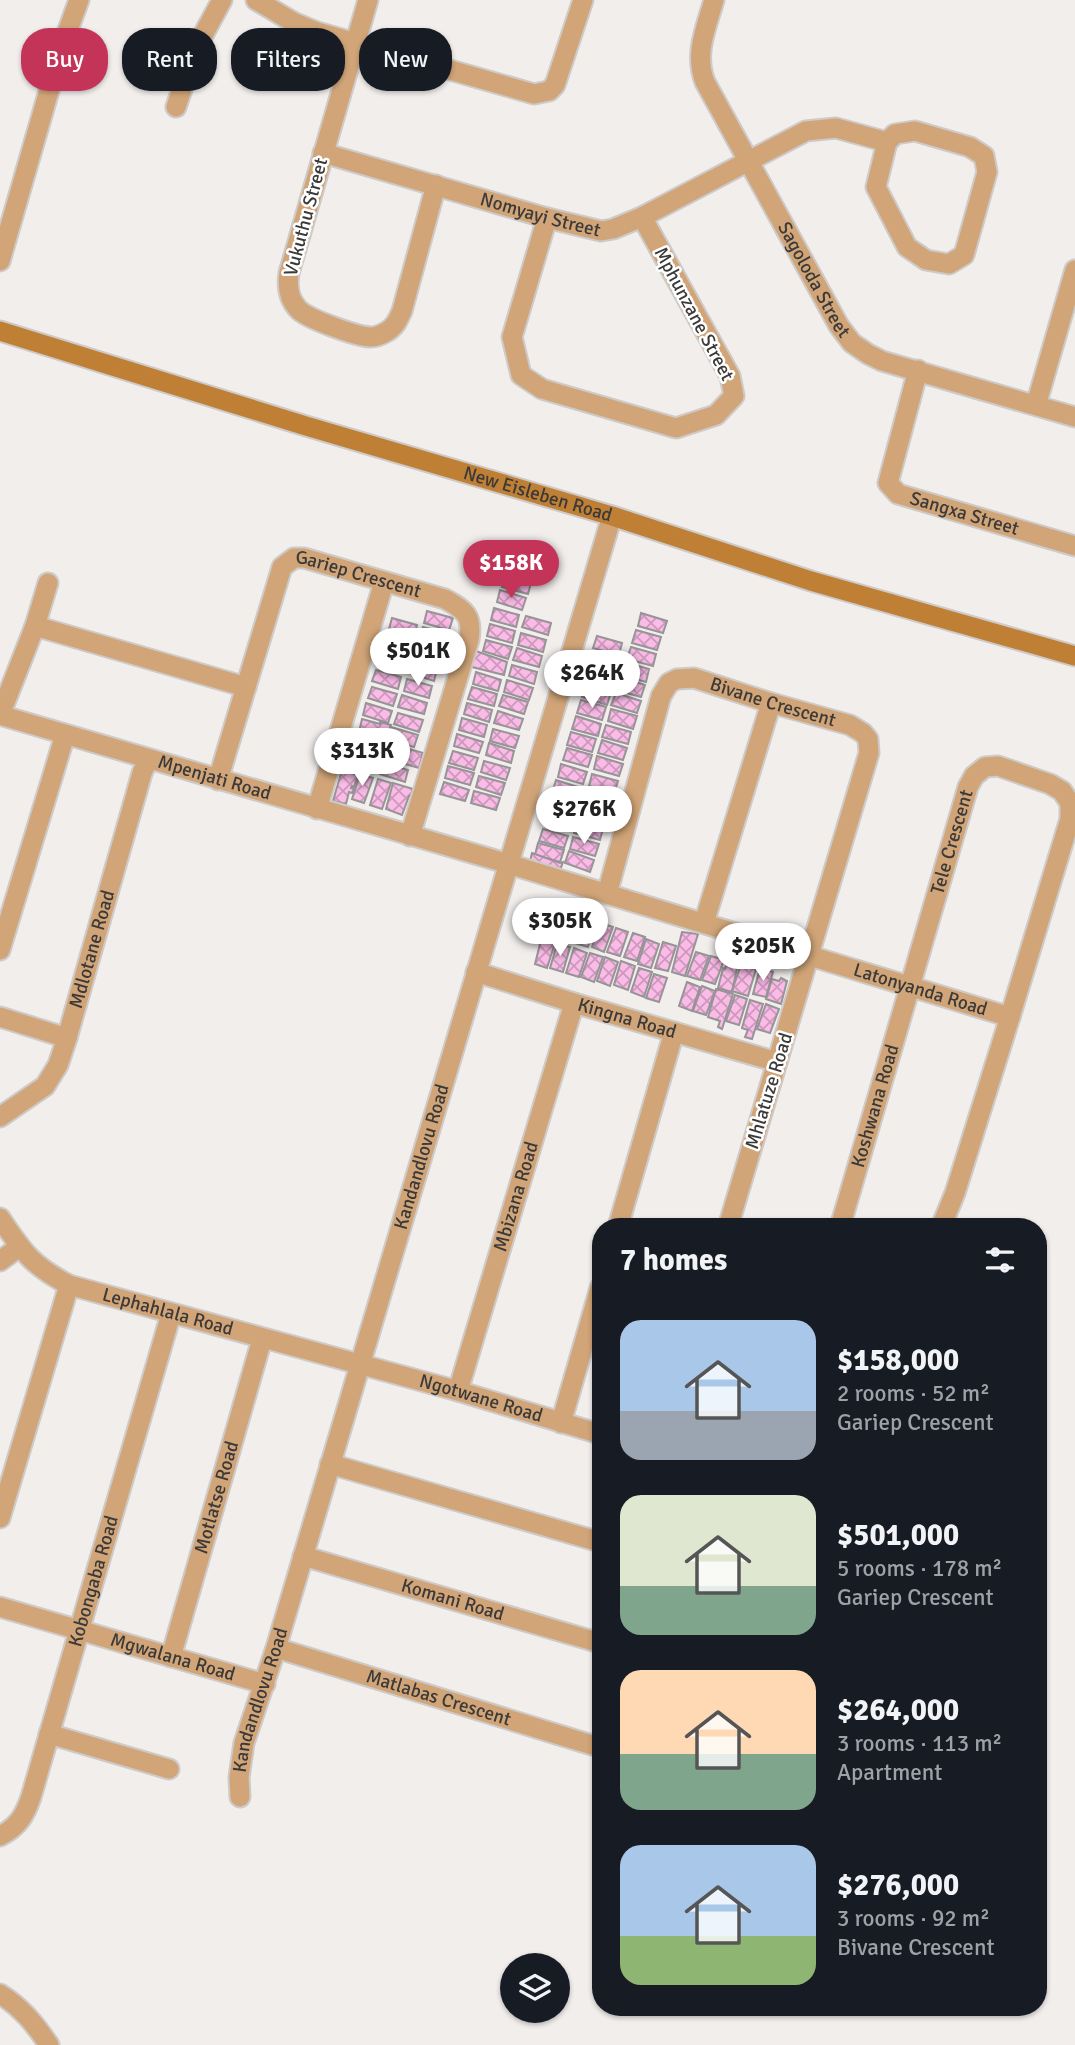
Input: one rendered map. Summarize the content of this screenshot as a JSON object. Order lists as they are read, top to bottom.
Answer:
{
  "streets": {
    "main road": ["New Eisleben Road"],
    "street": [
      "Nomyayi Street",
      "Vukuthu Street",
      "Sagoloda Street",
      "Mphunzane Street",
      "Sangxa Street",
      "Gariep Crescent",
      "Bivane Crescent",
      "Mpenjati Road",
      "Tele Crescent",
      "Mdlotane Road",
      "Latonyanda Road",
      "Kingna Road",
      "Mhlatuze Road",
      "Koshwana Road",
      "Kandandlovu Road",
      "Mbizana Road",
      "Lephahlala Road",
      "Ngotwane Road",
      "Motlatse Road",
      "Kobongaba Road",
      "Komani Road",
      "Mgwalana Road",
      "Matlabas Crescent"
    ]
  },
  "crossings": [
    ["Nomyayi Street", "Vukuthu Street"],
    ["Nomyayi Street", "Sagoloda Street"],
    ["Nomyayi Street", "Mphunzane Street"],
    ["Sagoloda Street", "Sangxa Street"],
    ["New Eisleben Road", "Kandandlovu Road"],
    ["Gariep Crescent", "Mpenjati Road"],
    ["Bivane Crescent", "Latonyanda Road"],
    ["Bivane Crescent", "Mhlatuze Road"],
    ["Mpenjati Road", "Mdlotane Road"],
    ["Mpenjati Road", "Latonyanda Road"],
    ["Mpenjati Road", "Kandandlovu Road"],
    ["Tele Crescent", "Latonyanda Road"],
    ["Tele Crescent", "Koshwana Road"],
    ["Latonyanda Road", "Mhlatuze Road"],
    ["Latonyanda Road", "Koshwana Road"],
    ["Latonyanda Road", "Kandandlovu Road"],
    ["Kingna Road", "Mhlatuze Road"],
    ["Kingna Road", "Kandandlovu Road"],
    ["Kingna Road", "Mbizana Road"],
    ["Kandandlovu Road", "Lephahlala Road"],
    ["Kandandlovu Road", "Ngotwane Road"],
    ["Kandandlovu Road", "Komani Road"],
    ["Kandandlovu Road", "Mgwalana Road"],
    ["Kandandlovu Road", "Matlabas Crescent"],
    ["Mbizana Road", "Ngotwane Road"],
    ["Lephahlala Road", "Ngotwane Road"],
    ["Lephahlala Road", "Motlatse Road"],
    ["Lephahlala Road", "Kobongaba Road"],
    ["Motlatse Road", "Mgwalana Road"],
    ["Kobongaba Road", "Mgwalana Road"]
  ],
  "page": {
    "chip": [
      "Buy",
      "Rent",
      "Filters",
      "New"
    ],
    "price": [
      "$158K",
      "$501K",
      "$264K",
      "$313K",
      "$276K",
      "$305K",
      "$205K"
    ],
    "heading": "7 homes",
    "list": [
      {
        "name": "$158,000",
        "note": "2 rooms · 52 m² · Gariep Crescent"
      },
      {
        "name": "$501,000",
        "note": "5 rooms · 178 m² · Gariep Crescent"
      },
      {
        "name": "$264,000",
        "note": "3 rooms · 113 m² · Apartment"
      },
      {
        "name": "$276,000",
        "note": "3 rooms · 92 m² · Bivane Crescent"
      }
    ]
  }
}
